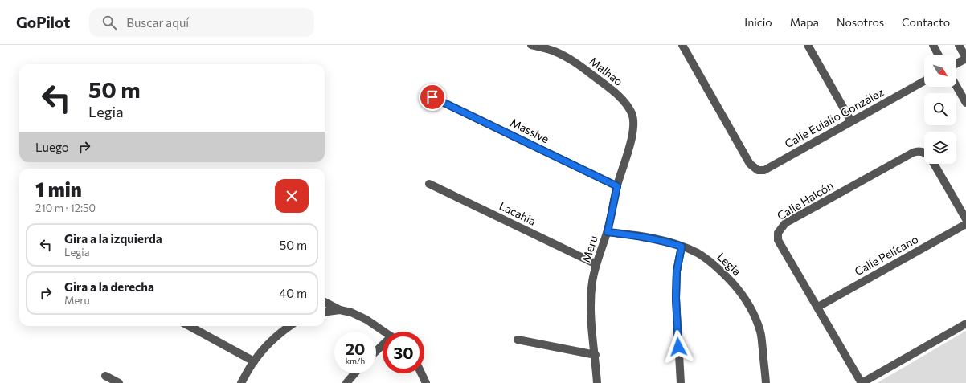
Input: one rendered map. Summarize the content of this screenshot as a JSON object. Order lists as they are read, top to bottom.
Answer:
{
  "streets": {
    "street": [
      "Malhao",
      "Calle Eulalio González",
      "Massive",
      "Calle Halcón",
      "Lacahia",
      "Meru",
      "Calle Pelícano",
      "Legia"
    ]
  },
  "crossings": [
    ["Malhao", "Meru"],
    ["Massive", "Meru"],
    ["Calle Halcón", "Calle Pelícano"],
    ["Lacahia", "Meru"],
    ["Meru", "Legia"]
  ],
  "north": "bottom right",
  "page": {
    "header": "GoPilot",
    "search": "Buscar aquí",
    "nav": [
      "Inicio",
      "Mapa",
      "Nosotros",
      "Contacto"
    ],
    "turn": ["50 m", "Legia"],
    "then": "Luego",
    "heading": ["1 min", "210 m · 12:50"],
    "list": [
      {
        "name": "Gira a la izquierda",
        "note": "Legia",
        "value": "50 m"
      },
      {
        "name": "Gira a la derecha",
        "note": "Meru",
        "value": "40 m"
      }
    ],
    "speed": "20 km/h",
    "limit": "30"
  }
}
